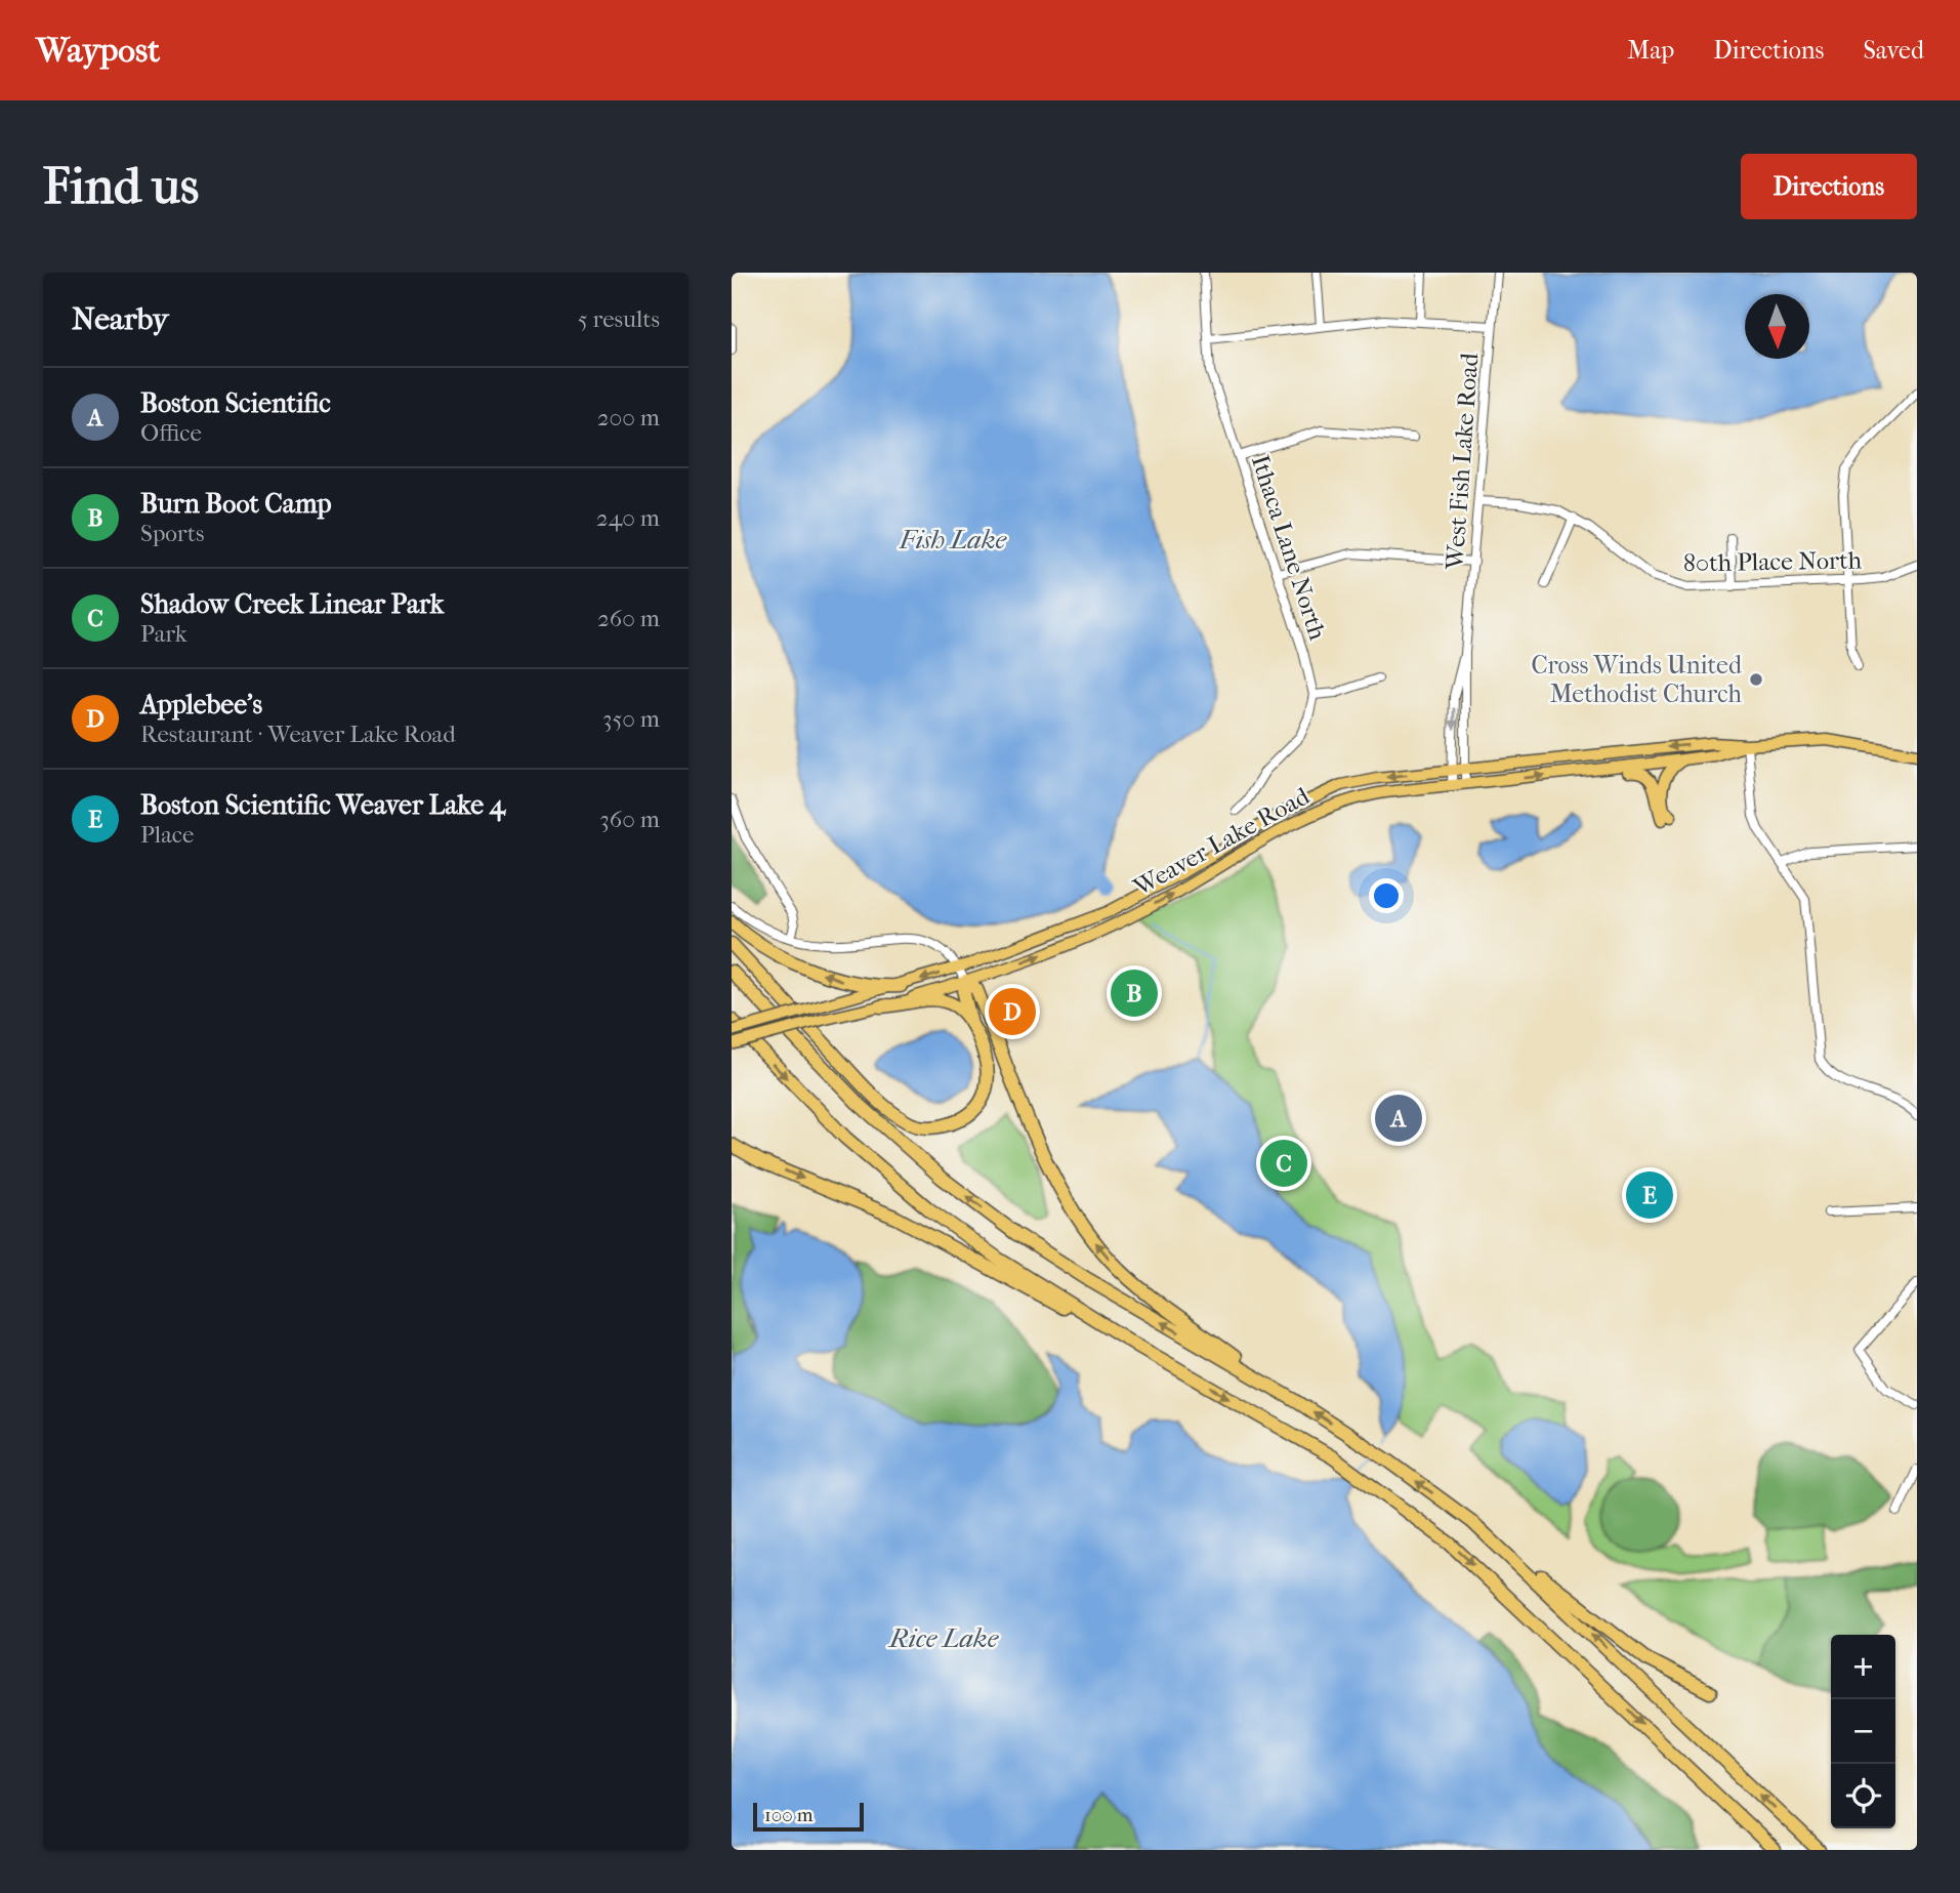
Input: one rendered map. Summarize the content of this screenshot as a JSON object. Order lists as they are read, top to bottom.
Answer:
{
  "streets": {
    "main road": ["Weaver Lake Road"],
    "street": ["West Fish Lake Road", "Ithaca Lane North", "80th Place North"]
  },
  "crossings": [
    ["West Fish Lake Road", "80th Place North"],
    ["West Fish Lake Road", "Weaver Lake Road"]
  ],
  "water": ["Fish Lake", "Rice Lake"],
  "places": ["Cross Winds United Methodist Church"],
  "scale_bar": "100 m",
  "north": "bottom",
  "page": {
    "header": "Waypost",
    "nav": ["Map", "Directions", "Saved"],
    "buttons": "Directions",
    "title": "Find us",
    "heading": ["Nearby", "5 results"],
    "list": [
      {
        "mark": "A",
        "name": "Boston Scientific",
        "note": "Office",
        "value": "200 m"
      },
      {
        "mark": "B",
        "name": "Burn Boot Camp",
        "note": "Sports",
        "value": "240 m"
      },
      {
        "mark": "C",
        "name": "Shadow Creek Linear Park",
        "note": "Park",
        "value": "260 m"
      },
      {
        "mark": "D",
        "name": "Applebee's",
        "note": "Restaurant · Weaver Lake Road",
        "value": "350 m"
      },
      {
        "mark": "E",
        "name": "Boston Scientific Weaver Lake 4",
        "note": "Place",
        "value": "360 m"
      }
    ],
    "pins": [
      "B",
      "D",
      "A",
      "C",
      "E"
    ],
    "map_buttons": ["+", "−"],
    "scale": "100 m"
  }
}
